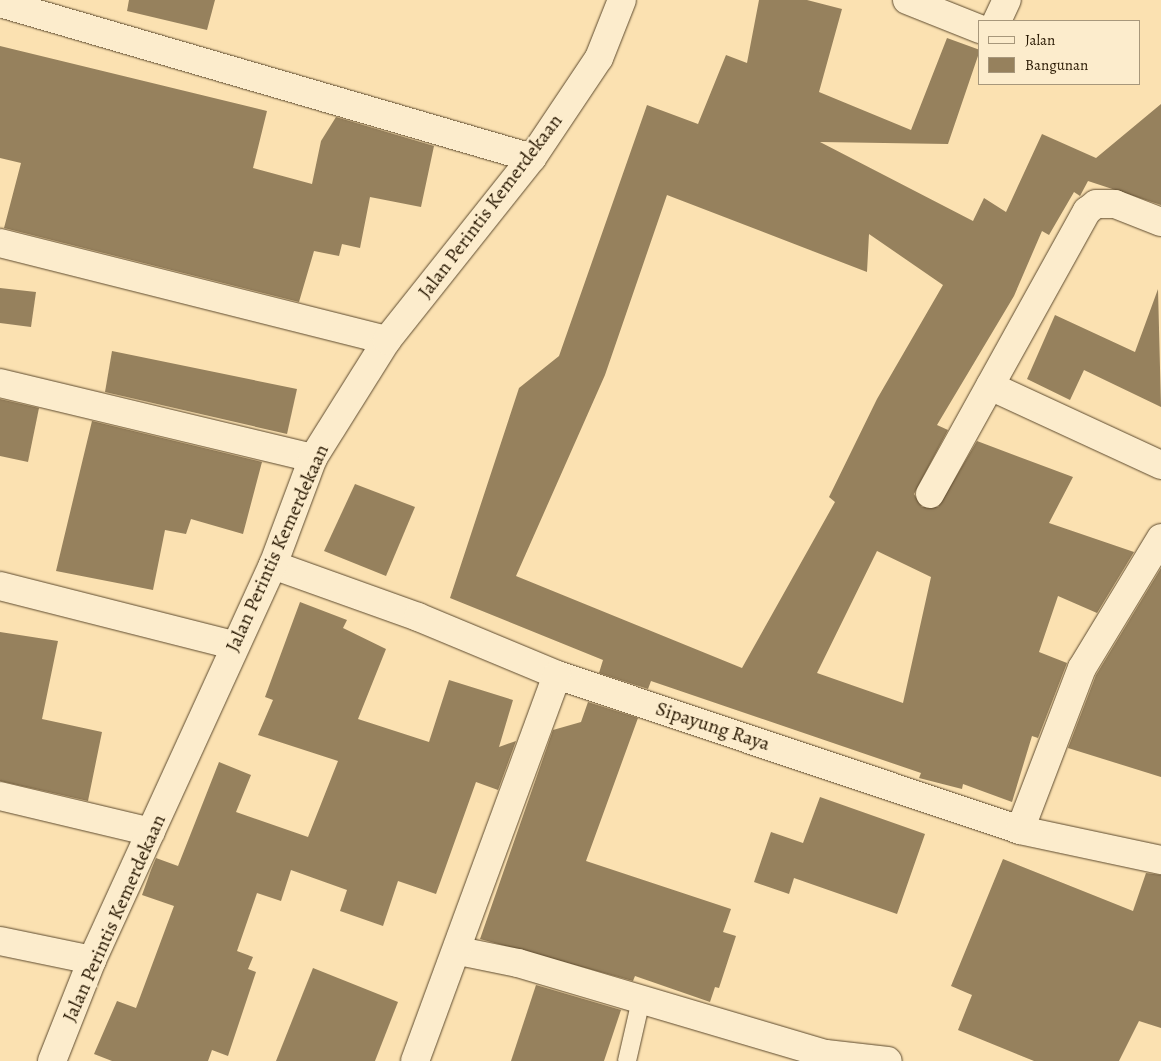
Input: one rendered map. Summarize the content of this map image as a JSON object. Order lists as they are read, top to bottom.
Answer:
{
  "streets": {
    "street": ["Jalan Perintis Kemerdekaan", "Sipayung Raya"]
  },
  "crossings": [
    ["Jalan Perintis Kemerdekaan", "Sipayung Raya"]
  ],
  "legend": ["Jalan", "Bangunan"]
}
